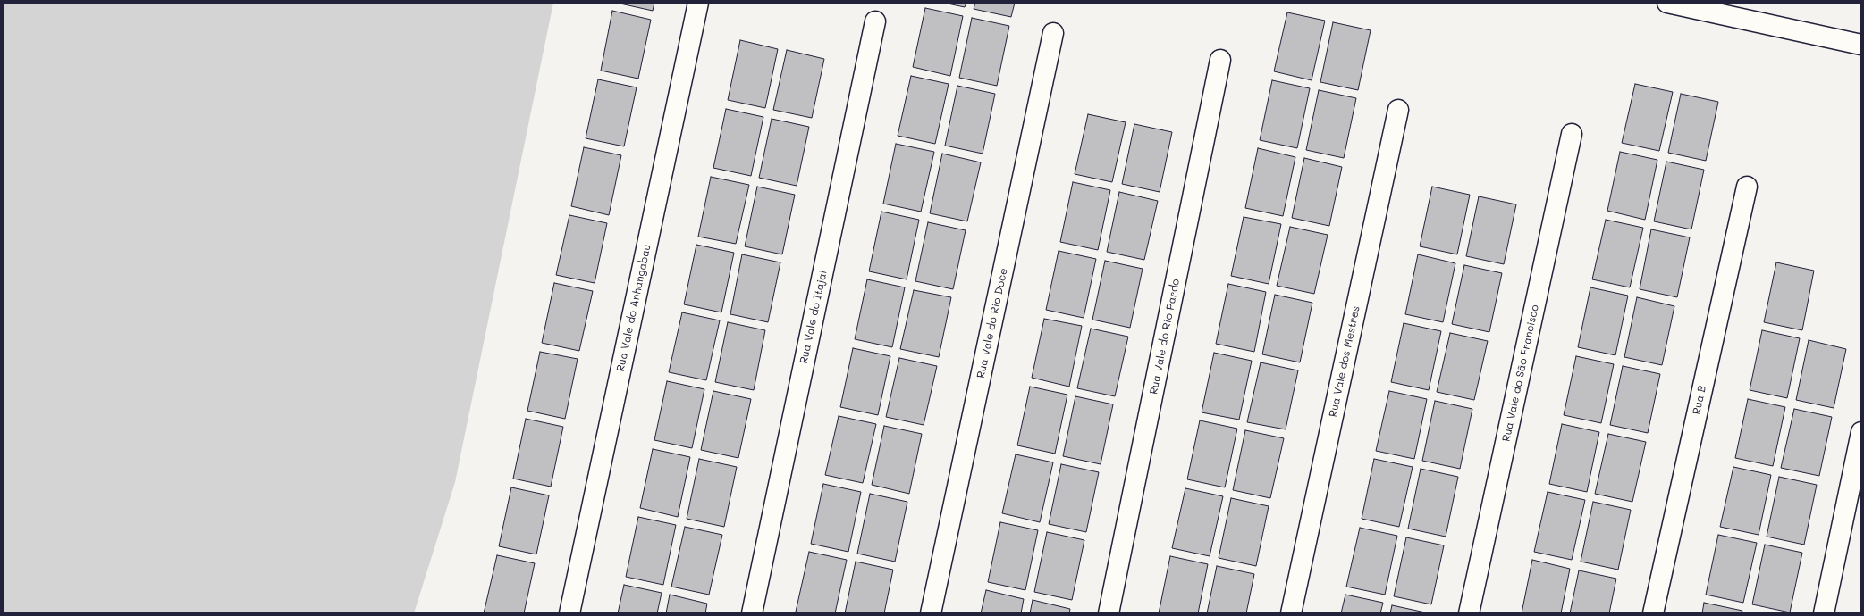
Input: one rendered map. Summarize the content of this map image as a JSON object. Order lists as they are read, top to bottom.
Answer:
{
  "streets": {
    "street": [
      "Rua Vale do Anhangabau",
      "Rua Vale do Itajai",
      "Rua Vale do Rio Doce",
      "Rua Vale do Rio Pardo",
      "Rua Vale dos Mestres",
      "Rua Vale do São Francisco",
      "Rua B"
    ]
  }
}
